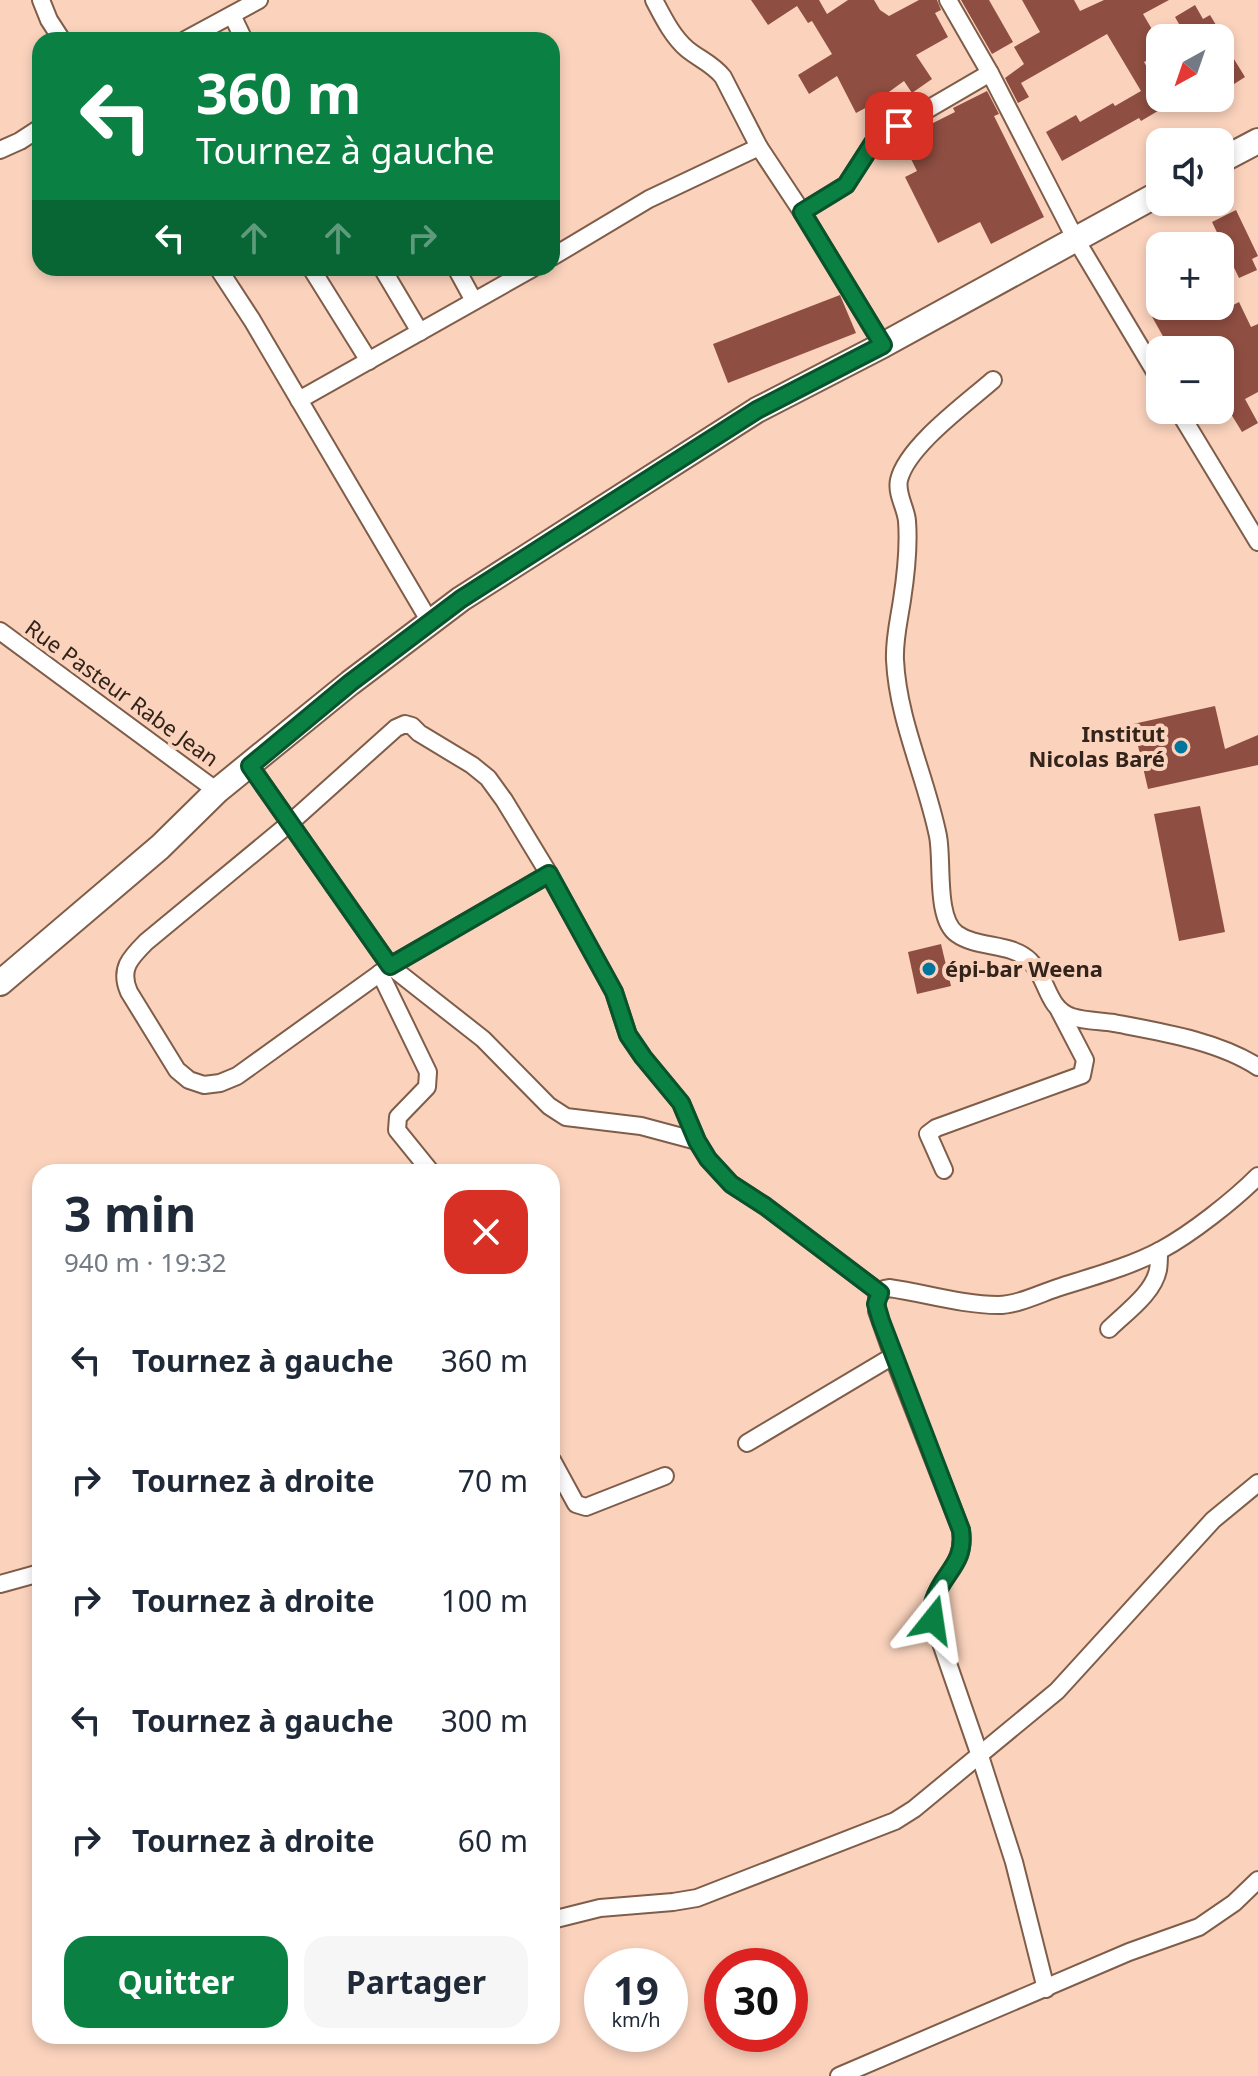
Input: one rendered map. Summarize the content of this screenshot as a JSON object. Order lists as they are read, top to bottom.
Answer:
{
  "streets": {
    "street": ["Rue Pasteur Rabe Jean"]
  },
  "places": ["Institut Nicolas Baré", "épi-bar Weena"],
  "north": "bottom left",
  "page": {
    "map_buttons": ["+", "−"],
    "turn": ["360 m", "Tournez à gauche"],
    "heading": ["3 min", "940 m · 19:32"],
    "list": [
      {
        "name": "Tournez à gauche",
        "value": "360 m"
      },
      {
        "name": "Tournez à droite",
        "value": "70 m"
      },
      {
        "name": "Tournez à droite",
        "value": "100 m"
      },
      {
        "name": "Tournez à gauche",
        "value": "300 m"
      },
      {
        "name": "Tournez à droite",
        "value": "60 m"
      }
    ],
    "buttons": ["Quitter", "Partager"],
    "speed": "19 km/h",
    "limit": "30"
  }
}
